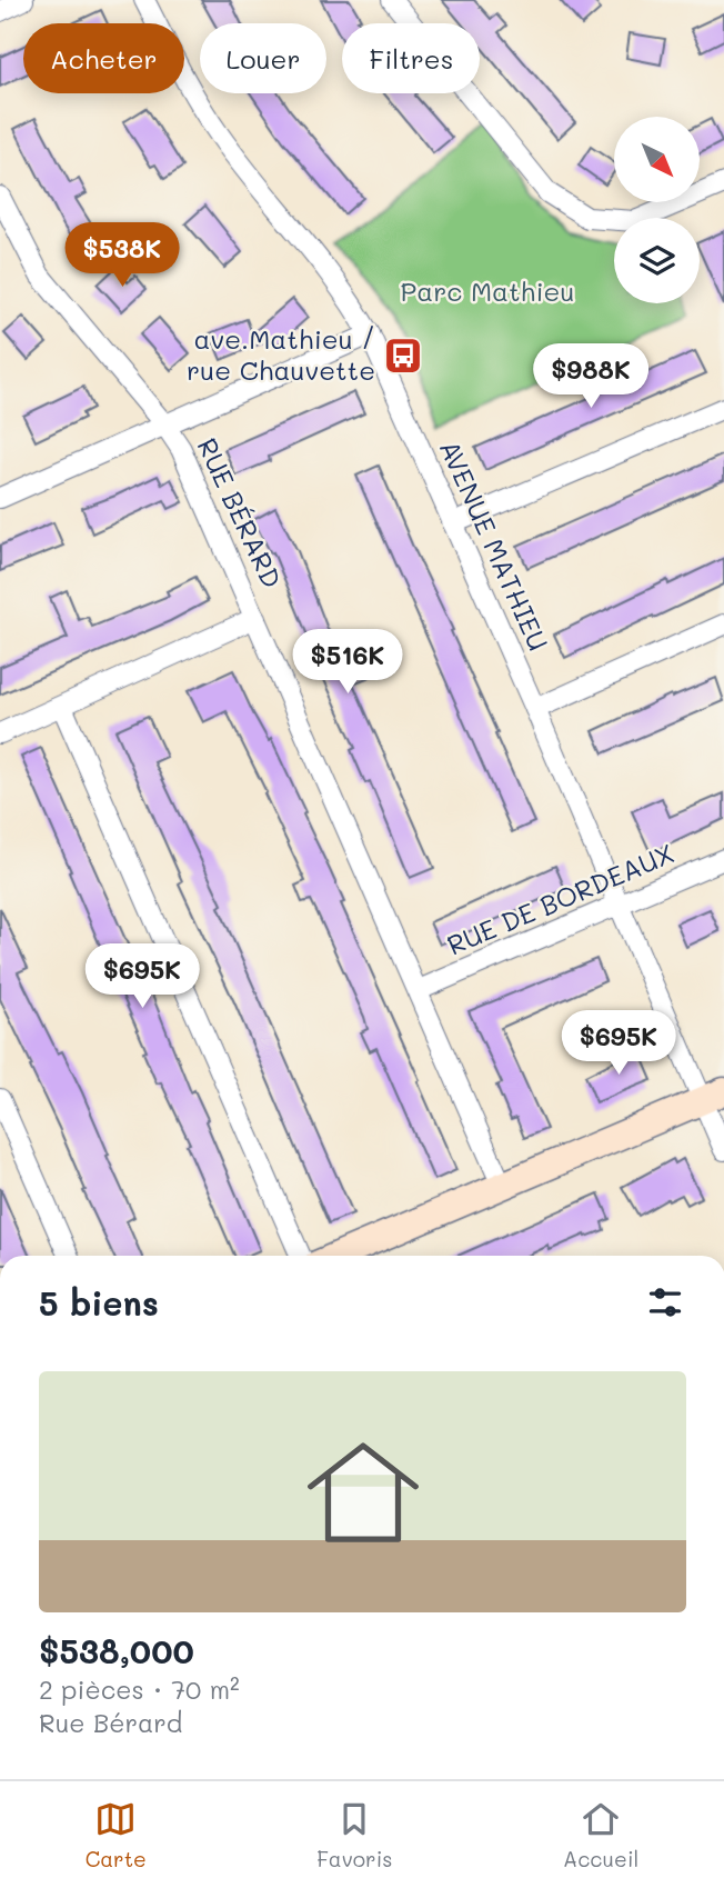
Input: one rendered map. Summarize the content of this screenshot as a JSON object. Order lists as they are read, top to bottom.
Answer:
{
  "streets": {
    "street": ["RUE BÉRARD", "AVENUE MATHIEU", "RUE DE BORDEAUX"]
  },
  "crossings": [
    ["RUE BÉRARD", "RUE DE BORDEAUX"],
    ["AVENUE MATHIEU", "RUE DE BORDEAUX"]
  ],
  "parks": ["Parc Mathieu"],
  "places": {
    "bus stop": ["ave.Mathieu / rue Chauvette"]
  },
  "north": "bottom right",
  "page": {
    "chip": ["Acheter", "Louer", "Filtres"],
    "price": [
      "$538K",
      "$988K",
      "$516K",
      "$695K",
      "$695K"
    ],
    "heading": "5 biens",
    "list": [
      {
        "name": "$538,000",
        "note": "2 pièces · 70 m² · Rue Bérard"
      }
    ],
    "tabs": ["Carte", "Favoris", "Accueil"]
  }
}
